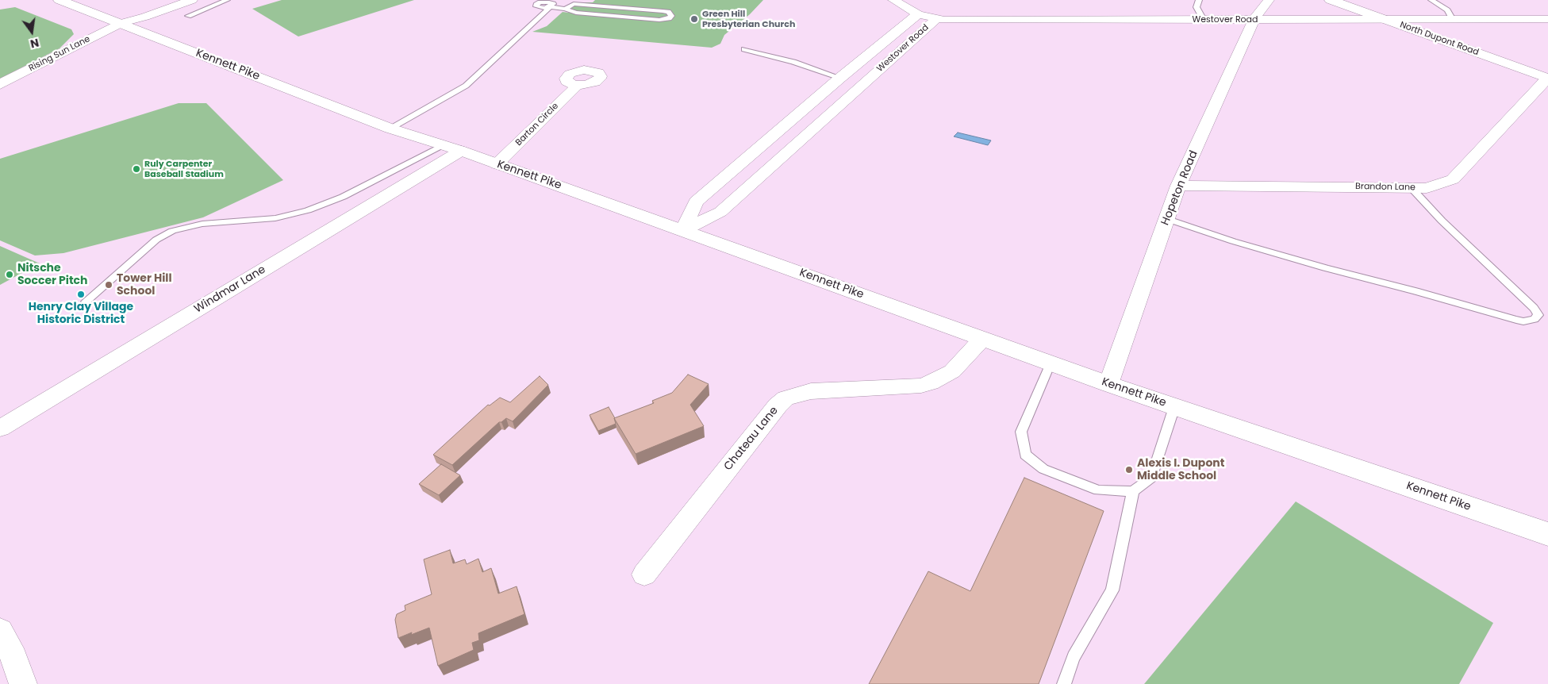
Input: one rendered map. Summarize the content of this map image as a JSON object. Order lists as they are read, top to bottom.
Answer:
{
  "streets": {
    "main road": ["North Dupont Road", "Rising Sun Lane", "Kennett Pike"],
    "street": [
      "Westover Road",
      "Barton Circle",
      "Brandon Lane",
      "Hopeton Road",
      "Windmar Lane",
      "Chateau Lane"
    ]
  },
  "crossings": [
    ["Westover Road", "North Dupont Road"],
    ["Westover Road", "Kennett Pike"],
    ["Westover Road", "Hopeton Road"],
    ["North Dupont Road", "Brandon Lane"],
    ["Rising Sun Lane", "Kennett Pike"],
    ["Kennett Pike", "Barton Circle"],
    ["Kennett Pike", "Hopeton Road"],
    ["Kennett Pike", "Windmar Lane"],
    ["Kennett Pike", "Chateau Lane"],
    ["Brandon Lane", "Hopeton Road"]
  ],
  "places": [
    "Green Hill Presbyterian Church",
    "Ruly Carpenter Baseball Stadium",
    "Nitsche Soccer Pitch",
    "Tower Hill School",
    "Henry Clay Village Historic District",
    "Alexis I. Dupont Middle School"
  ],
  "north": "bottom"
}
